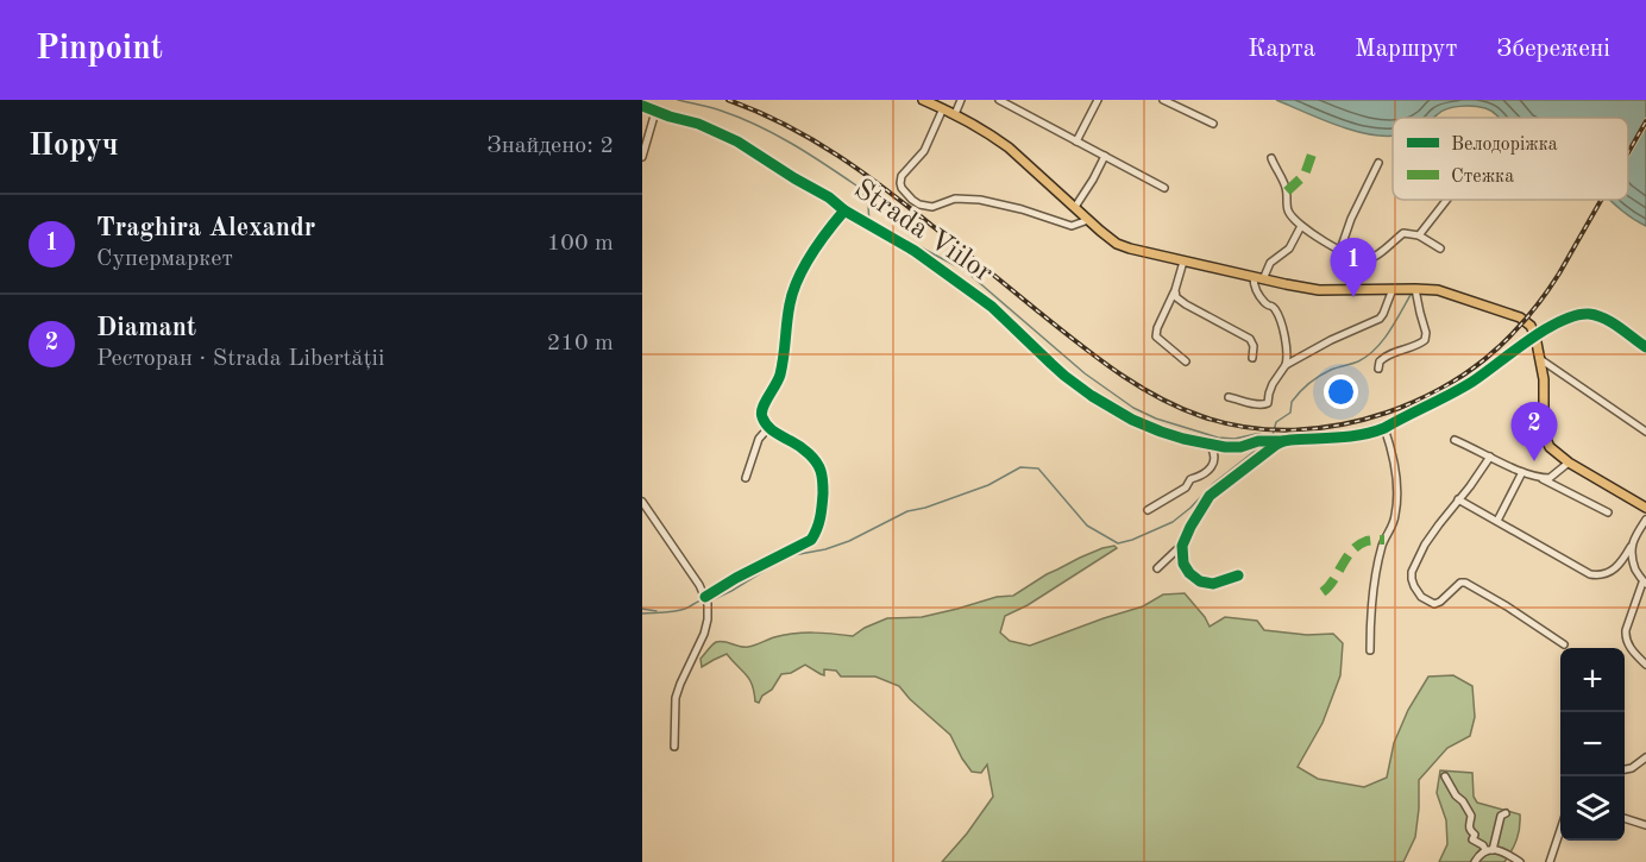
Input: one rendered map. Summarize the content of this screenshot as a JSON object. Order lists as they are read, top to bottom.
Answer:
{
  "streets": {
    "street": ["Strada Viilor"]
  },
  "legend": ["Велодоріжка", "Стежка"],
  "page": {
    "header": "Pinpoint",
    "nav": ["Карта", "Маршрут", "Збережені"],
    "heading": ["Поруч", "Знайдено: 2"],
    "list": [
      {
        "mark": "1",
        "name": "Traghira Alexandr",
        "note": "Супермаркет",
        "value": "100 m"
      },
      {
        "mark": "2",
        "name": "Diamant",
        "note": "Ресторан · Strada Libertății",
        "value": "210 m"
      }
    ],
    "pins": ["1", "2"],
    "map_buttons": ["+", "−"]
  }
}
